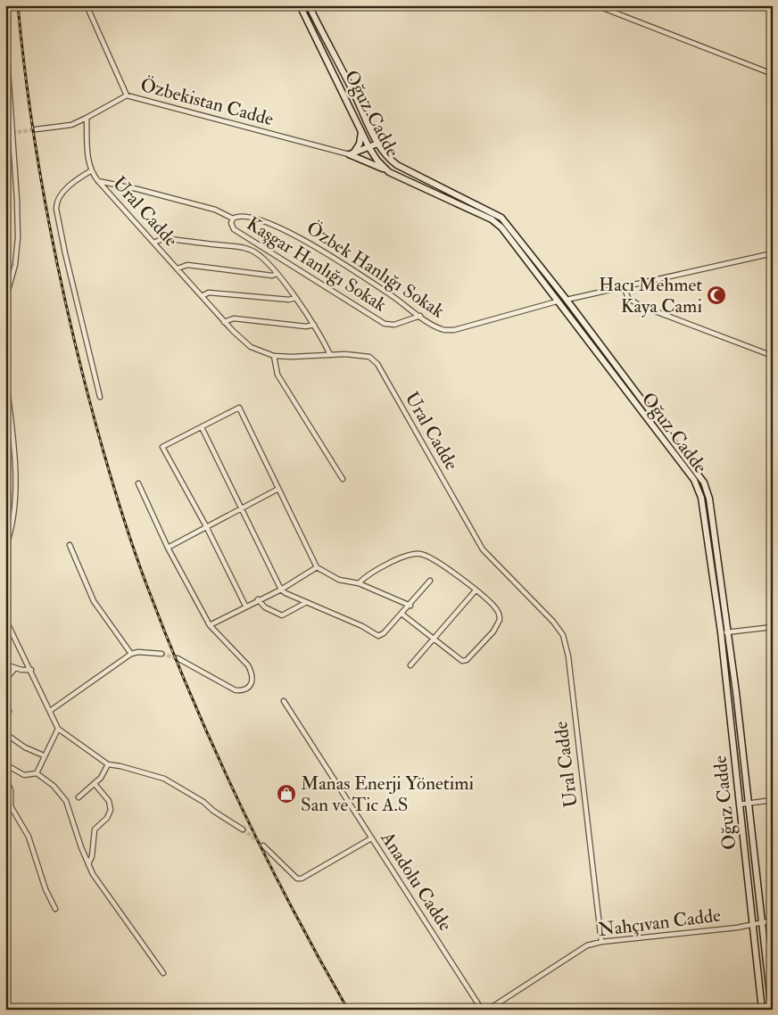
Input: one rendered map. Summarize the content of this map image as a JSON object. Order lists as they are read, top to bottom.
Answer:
{
  "streets": {
    "street": [
      "Özbekistan Cadde",
      "Oğuz Cadde",
      "Ural Cadde",
      "Kaşgar Hanlığı Sokak",
      "Özbek Hanlığı Sokak",
      "Anadolu Cadde",
      "Nahçıvan Cadde"
    ]
  },
  "crossings": [
    ["Oğuz Cadde", "Özbek Hanlığı Sokak"],
    ["Oğuz Cadde", "Nahçıvan Cadde"],
    ["Ural Cadde", "Nahçıvan Cadde"],
    ["Kaşgar Hanlığı Sokak", "Özbek Hanlığı Sokak"]
  ],
  "places": {
    "mosque": ["Hacı Mehmet Kaya Cami"],
    "shop": ["Manas Enerji Yönetimi San ve Tic A.S"]
  }
}
